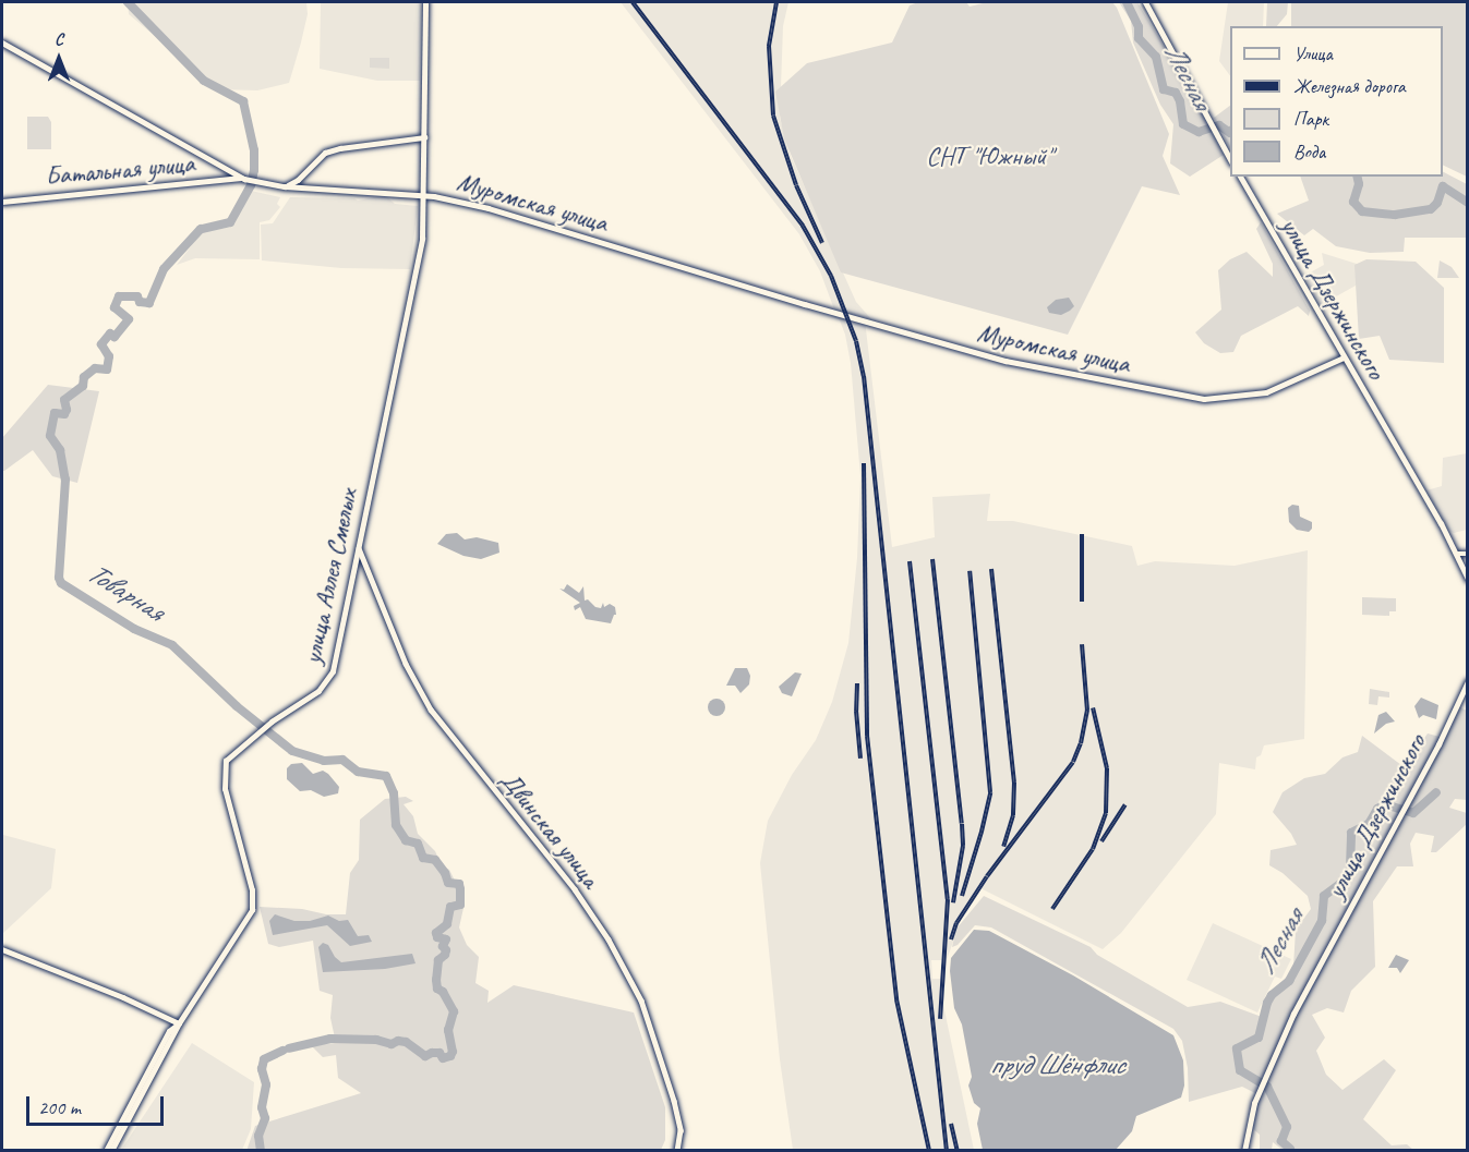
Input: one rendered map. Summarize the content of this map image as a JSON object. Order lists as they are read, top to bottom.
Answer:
{
  "streets": {
    "main road": [
      "Батальная улица",
      "Муромская улица",
      "улица Дзержинского",
      "улица Аллея Смелых",
      "Двинская улица"
    ]
  },
  "crossings": [
    ["Батальная улица", "Муромская улица"],
    ["Муромская улица", "улица Дзержинского"],
    ["Муромская улица", "улица Аллея Смелых"],
    ["улица Аллея Смелых", "Двинская улица"]
  ],
  "water": ["Лесная", "Товарная", "пруд Шёнфлис"],
  "parks": ["СНТ \"Южный\""],
  "legend": [
    "Улица",
    "Железная дорога",
    "Парк",
    "Вода"
  ],
  "scale_bar": "200 m",
  "north": "top"
}
